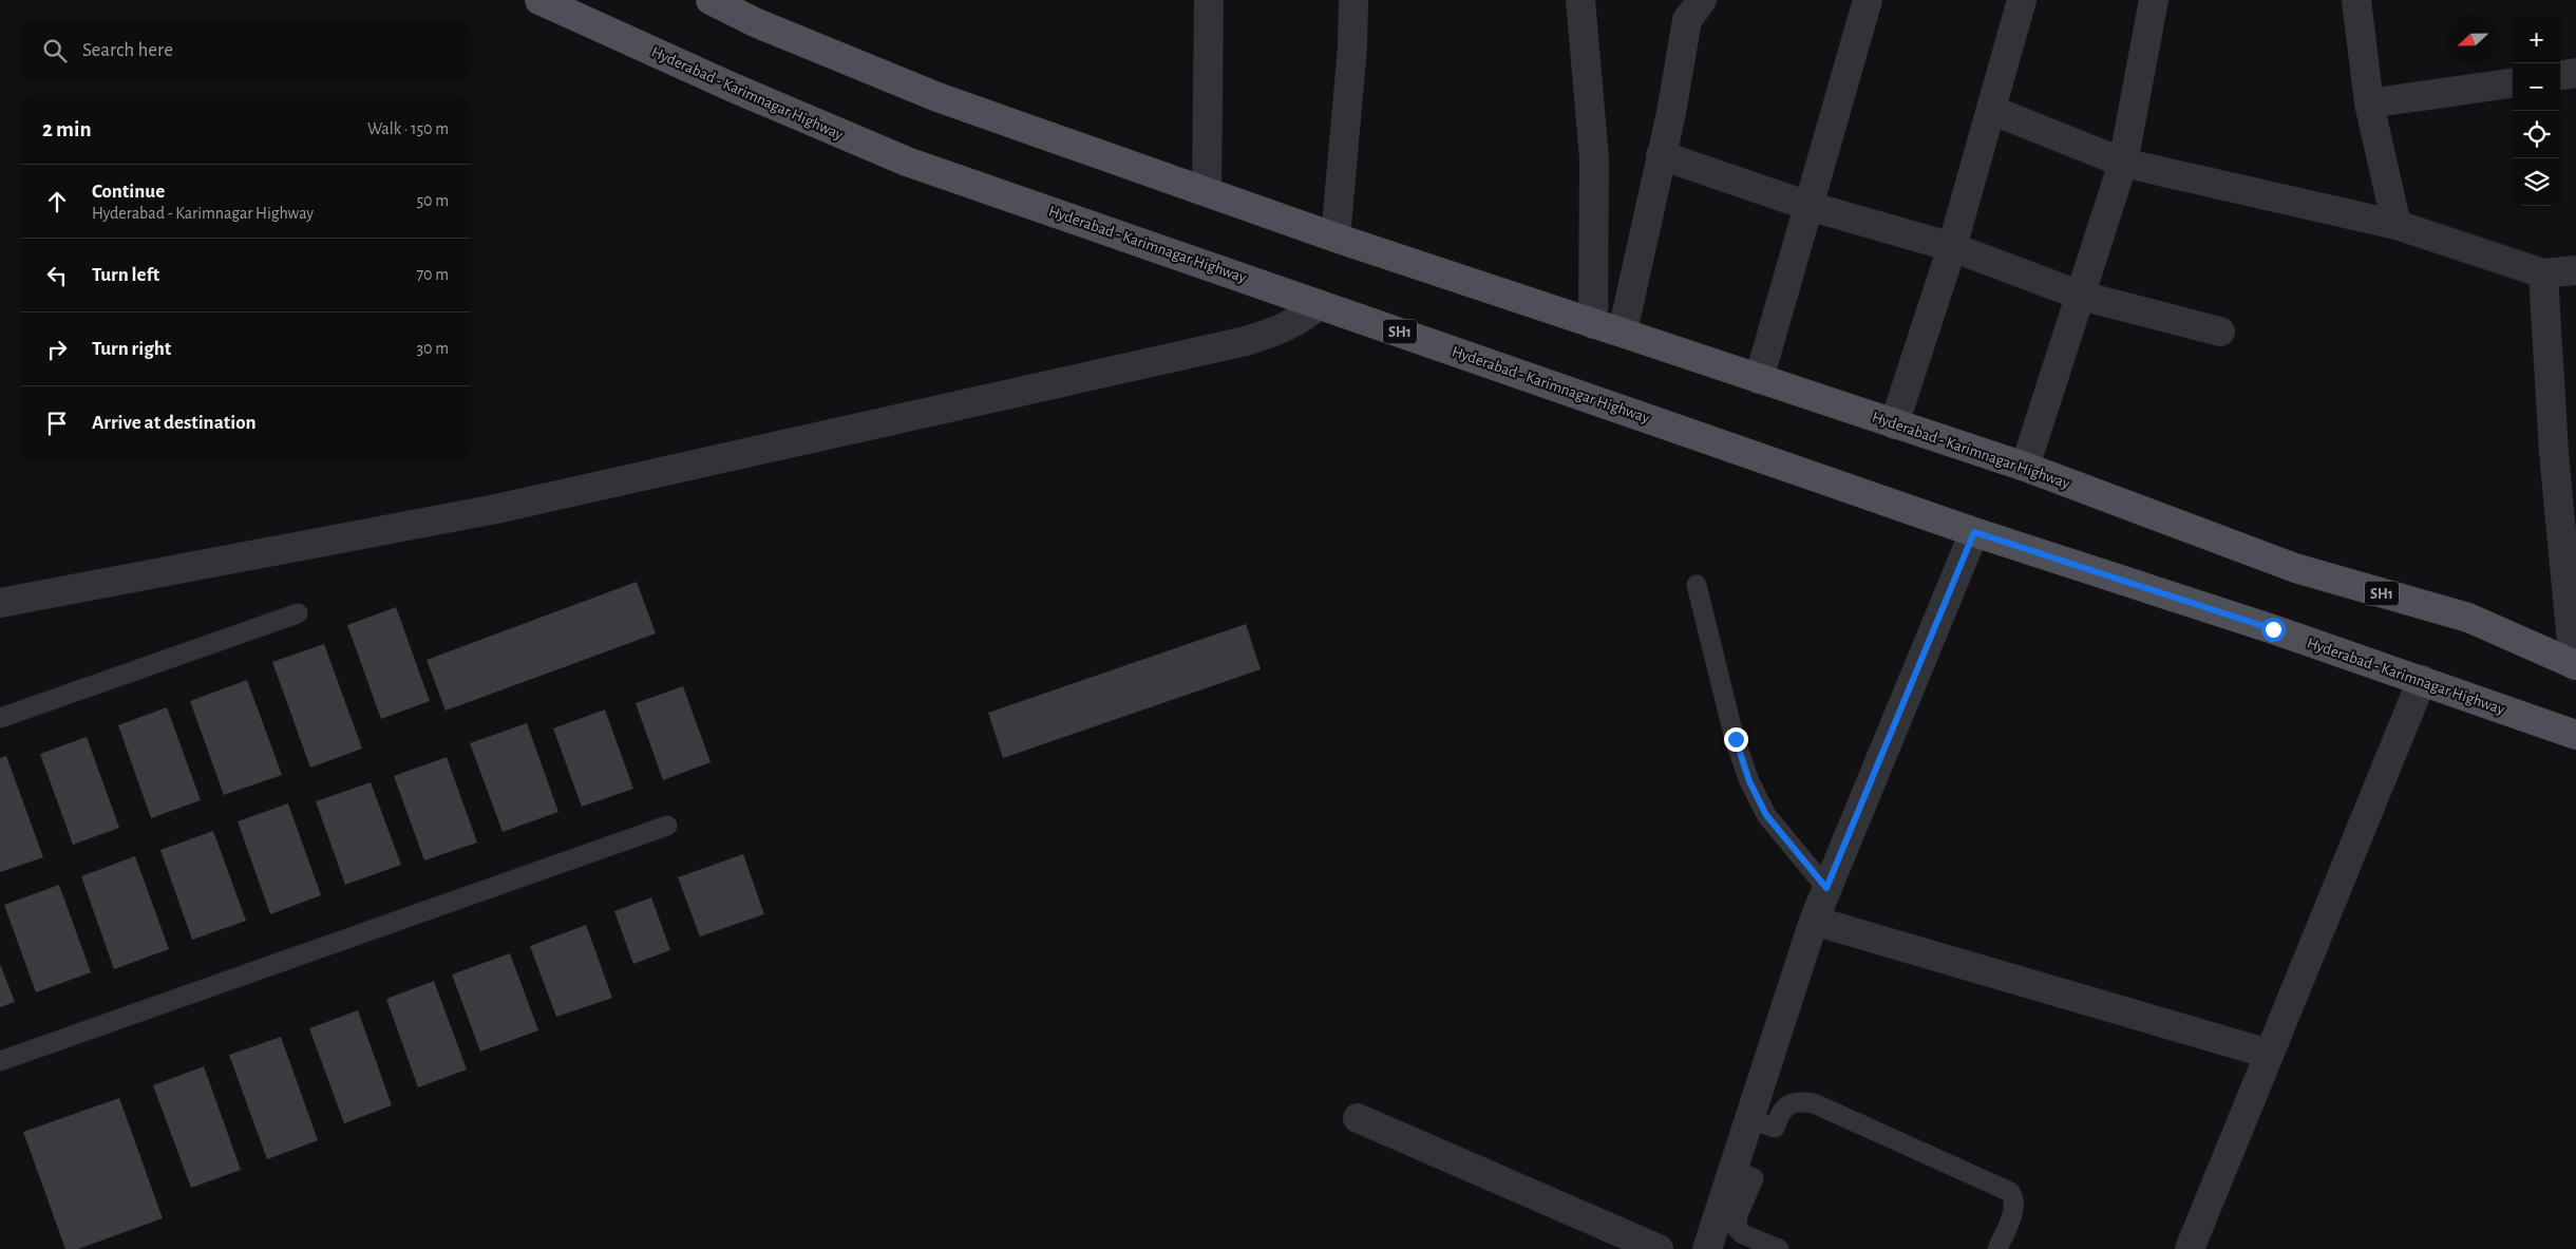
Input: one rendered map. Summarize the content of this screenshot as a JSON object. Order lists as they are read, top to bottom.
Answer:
{
  "streets": {
    "main road": ["Hyderabad - Karimnagar Highway", "SH1"]
  },
  "north": "left",
  "page": {
    "map_buttons": ["+", "−"],
    "search": "Search here",
    "heading": ["2 min", "Walk · 150 m"],
    "list": [
      ["Continue", "Hyderabad - Karimnagar Highway", "50 m"],
      ["Turn left", "70 m"],
      ["Turn right", "30 m"],
      "Arrive at destination"
    ]
  }
}
